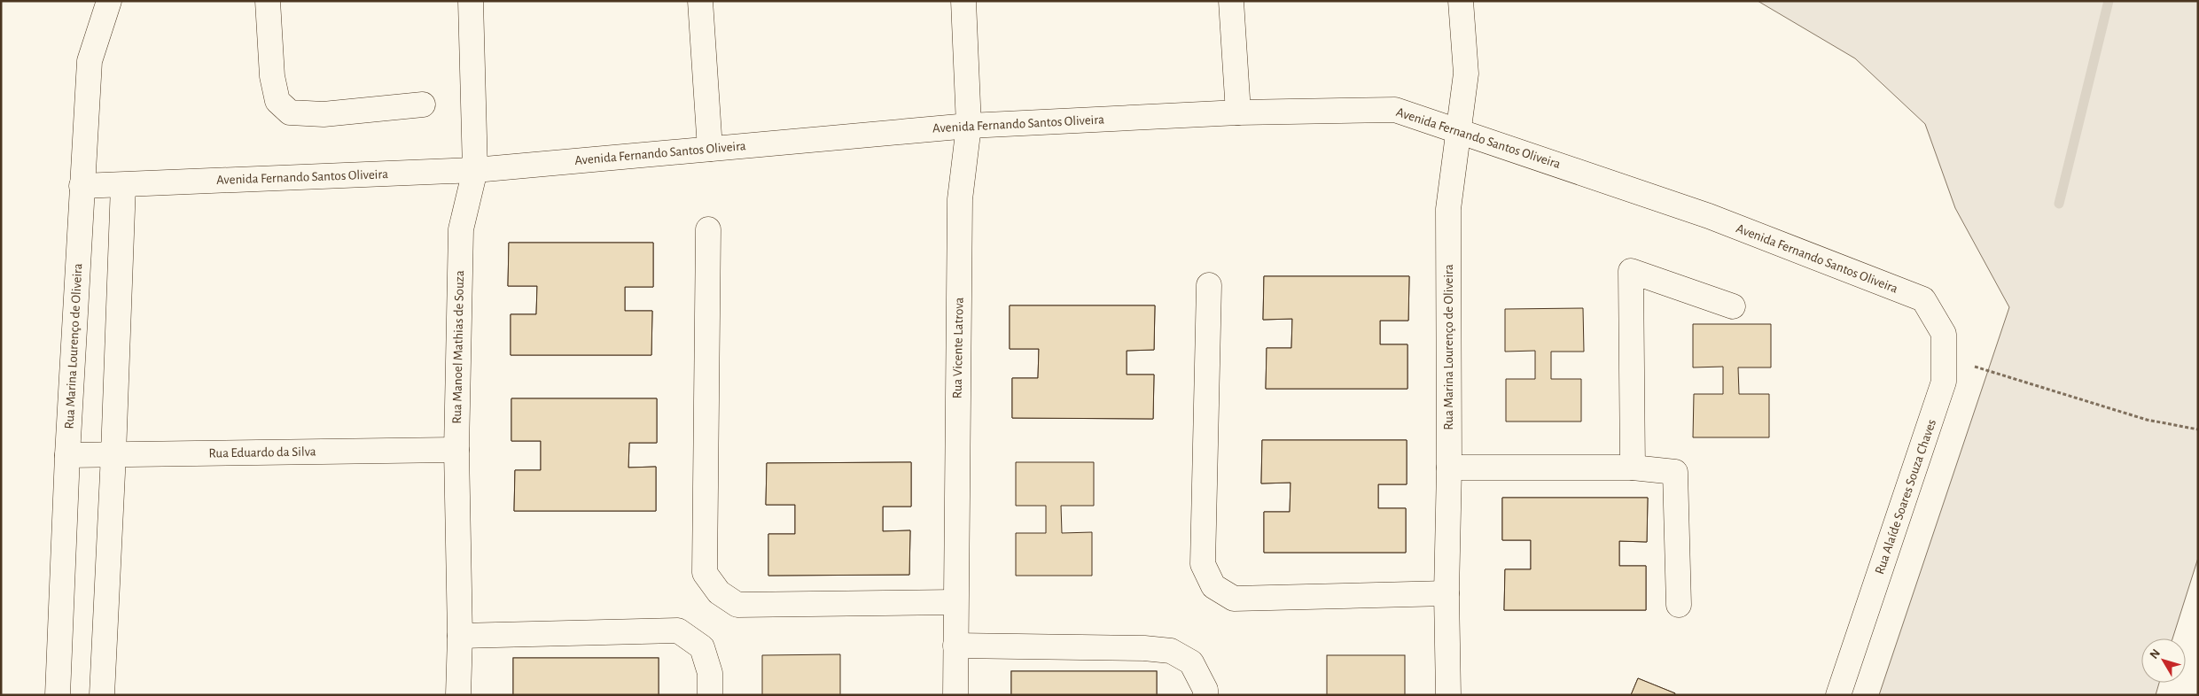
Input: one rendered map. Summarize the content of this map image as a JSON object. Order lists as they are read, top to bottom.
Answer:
{
  "streets": {
    "street": [
      "Avenida Fernando Santos Oliveira",
      "Rua Marina Lourenço de Oliveira",
      "Rua Manoel Mathias de Souza",
      "Rua Vicente Latrova",
      "Rua Eduardo da Silva",
      "Rua Alaíde Soares Souza Chaves"
    ]
  },
  "crossings": [
    ["Avenida Fernando Santos Oliveira", "Rua Marina Lourenço de Oliveira"],
    ["Avenida Fernando Santos Oliveira", "Rua Manoel Mathias de Souza"],
    ["Avenida Fernando Santos Oliveira", "Rua Vicente Latrova"],
    ["Avenida Fernando Santos Oliveira", "Rua Alaíde Soares Souza Chaves"],
    ["Rua Marina Lourenço de Oliveira", "Rua Eduardo da Silva"],
    ["Rua Manoel Mathias de Souza", "Rua Eduardo da Silva"]
  ],
  "north": "top left"
}
